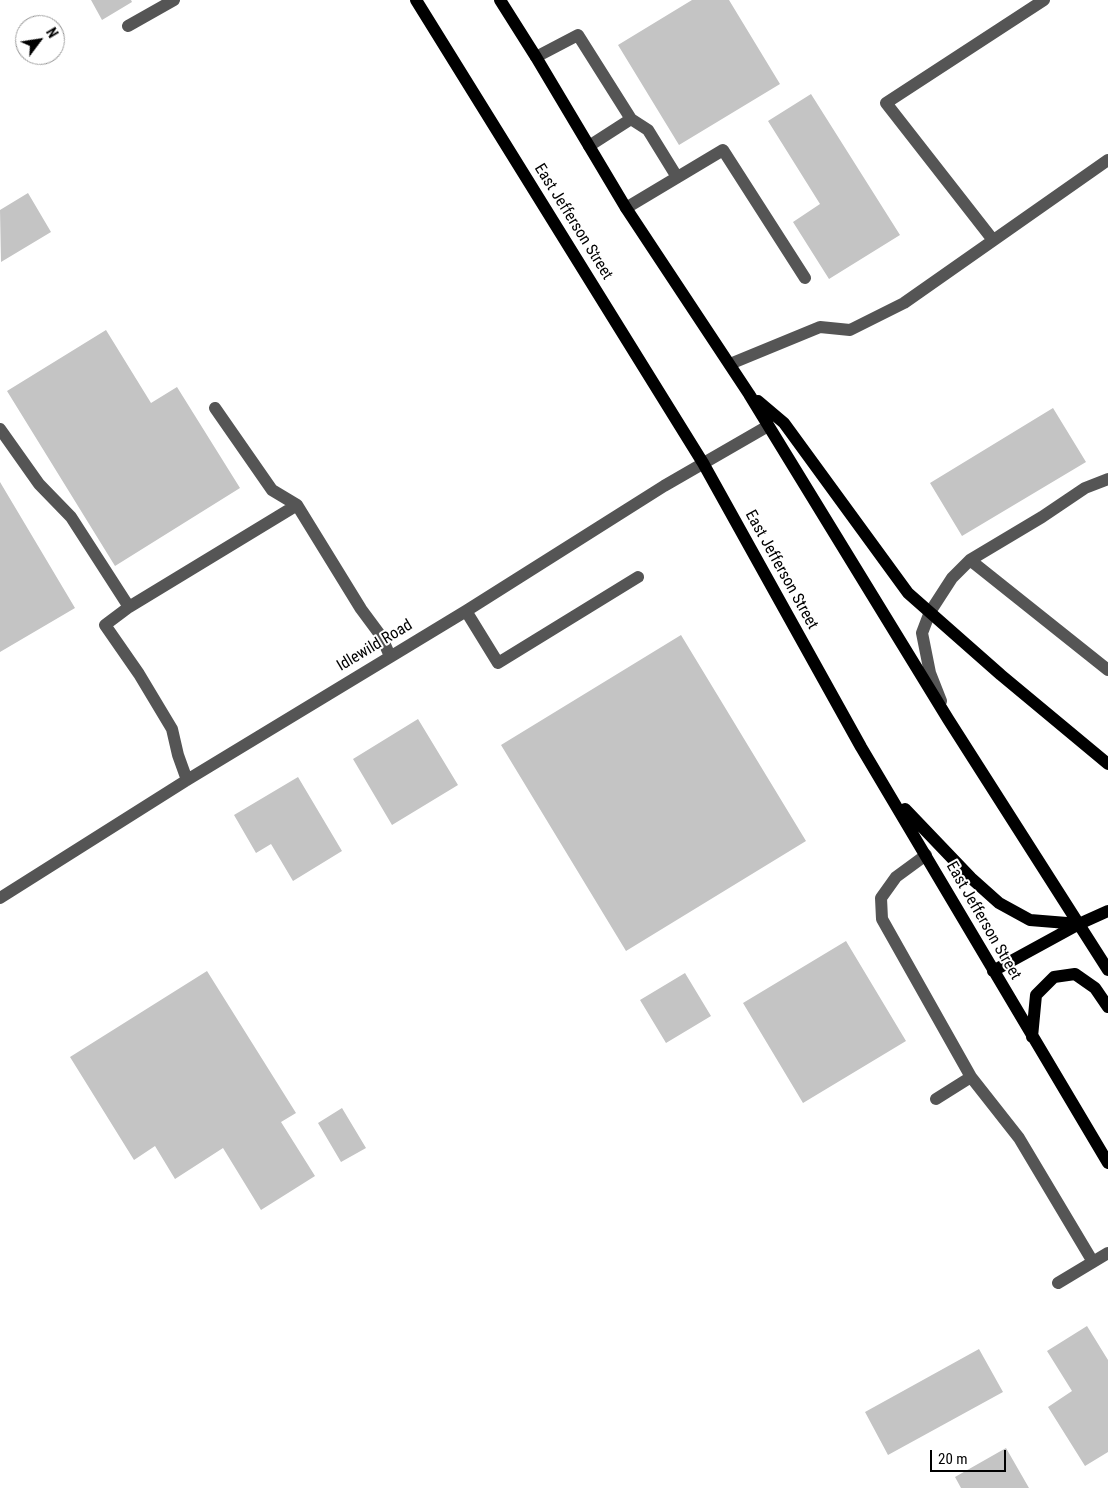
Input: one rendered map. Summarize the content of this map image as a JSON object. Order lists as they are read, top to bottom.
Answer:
{
  "streets": {
    "main road": ["East Jefferson Street"],
    "street": ["Idlewild Road"]
  },
  "crossings": [
    ["East Jefferson Street", "Idlewild Road"]
  ],
  "scale_bar": "20 m",
  "north": "top right"
}
